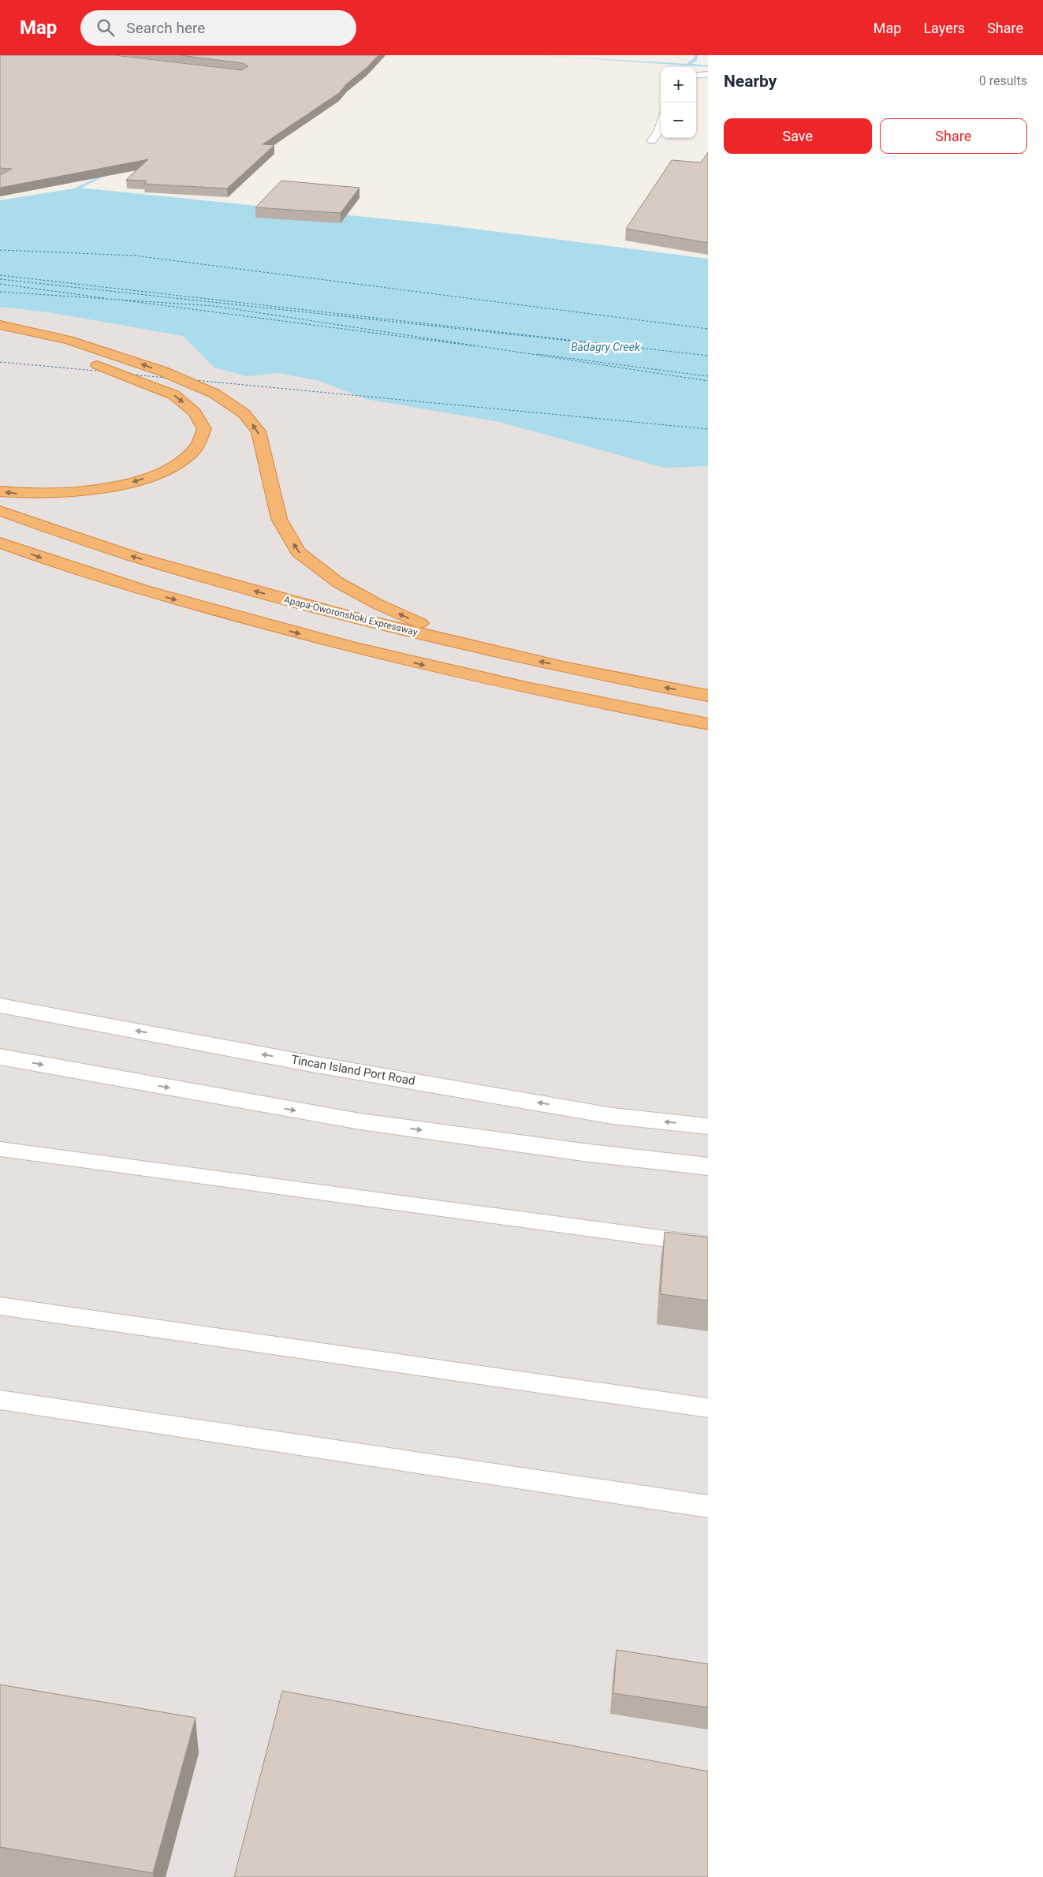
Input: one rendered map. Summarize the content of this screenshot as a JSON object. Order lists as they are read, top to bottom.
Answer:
{
  "streets": {
    "highway": ["Apapa-Oworonshoki Expressway"],
    "street": ["Tincan Island Port Road"]
  },
  "water": ["Badagry Creek"],
  "page": {
    "header": "Map",
    "search": "Search here",
    "nav": ["Map", "Layers", "Share"],
    "heading": ["Nearby", "0 results"],
    "map_buttons": ["+", "−"],
    "buttons": ["Save", "Share"]
  }
}
